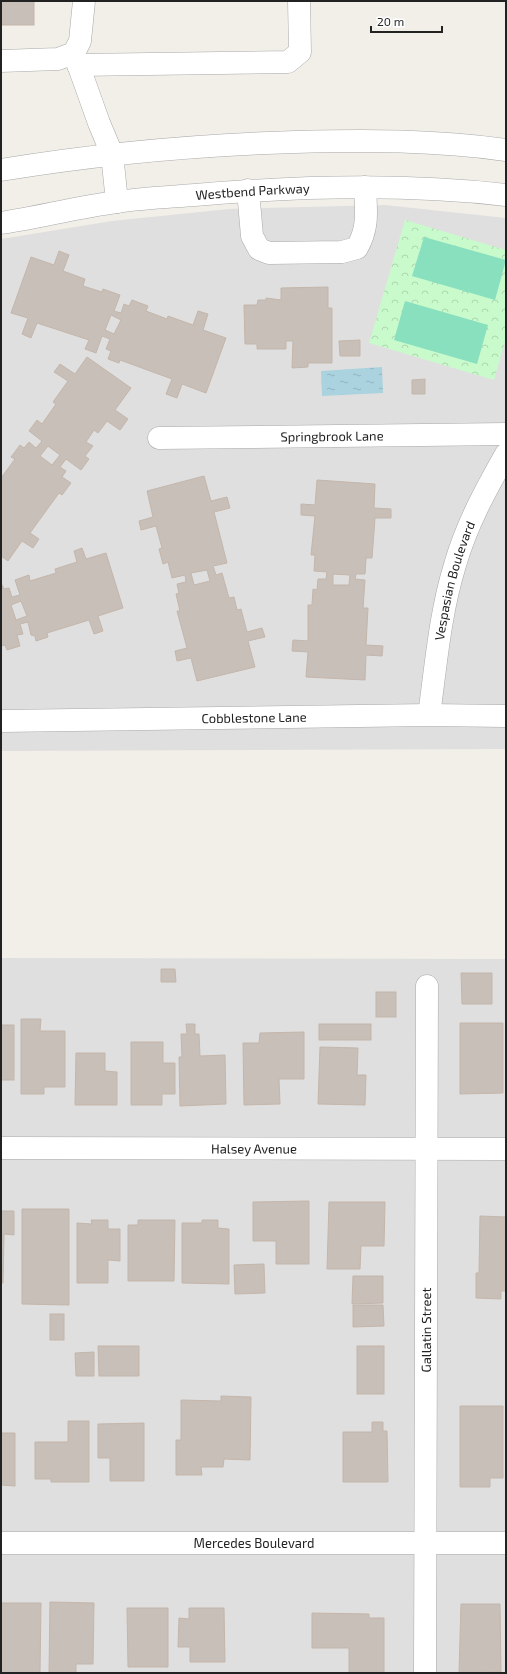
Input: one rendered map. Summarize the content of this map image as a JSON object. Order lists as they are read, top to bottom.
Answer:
{
  "streets": {
    "street": [
      "Westbend Parkway",
      "Springbrook Lane",
      "Vespasian Boulevard",
      "Cobblestone Lane",
      "Halsey Avenue",
      "Gallatin Street",
      "Mercedes Boulevard"
    ]
  },
  "crossings": [
    ["Vespasian Boulevard", "Cobblestone Lane"],
    ["Halsey Avenue", "Gallatin Street"],
    ["Gallatin Street", "Mercedes Boulevard"]
  ],
  "scale_bar": "20 m"
}
